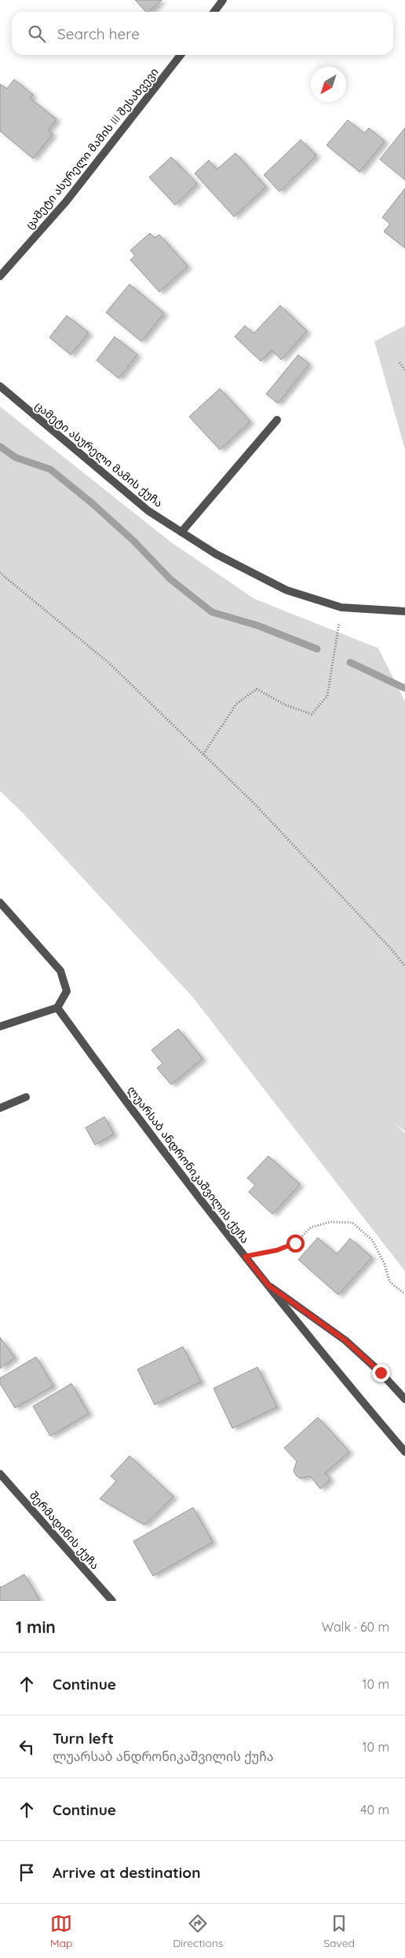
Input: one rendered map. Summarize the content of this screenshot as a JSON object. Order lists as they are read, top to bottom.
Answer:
{
  "streets": {
    "street": [
      "ცამეტი ასურელი მამის III შესახვევი",
      "ცამეტი ასურელი მამის ქუჩა",
      "ლუარსაბ ანდრონიკაშვილის ქუჩა",
      "შერმადინის ქუჩა"
    ]
  },
  "north": "bottom left",
  "page": {
    "search": "Search here",
    "heading": ["1 min", "Walk · 60 m"],
    "list": [
      ["Continue", "10 m"],
      ["Turn left", "ლუარსაბ ანდრონიკაშვილის ქუჩა", "10 m"],
      ["Continue", "40 m"],
      "Arrive at destination"
    ],
    "nav": ["Map", "Directions", "Saved"]
  }
}
